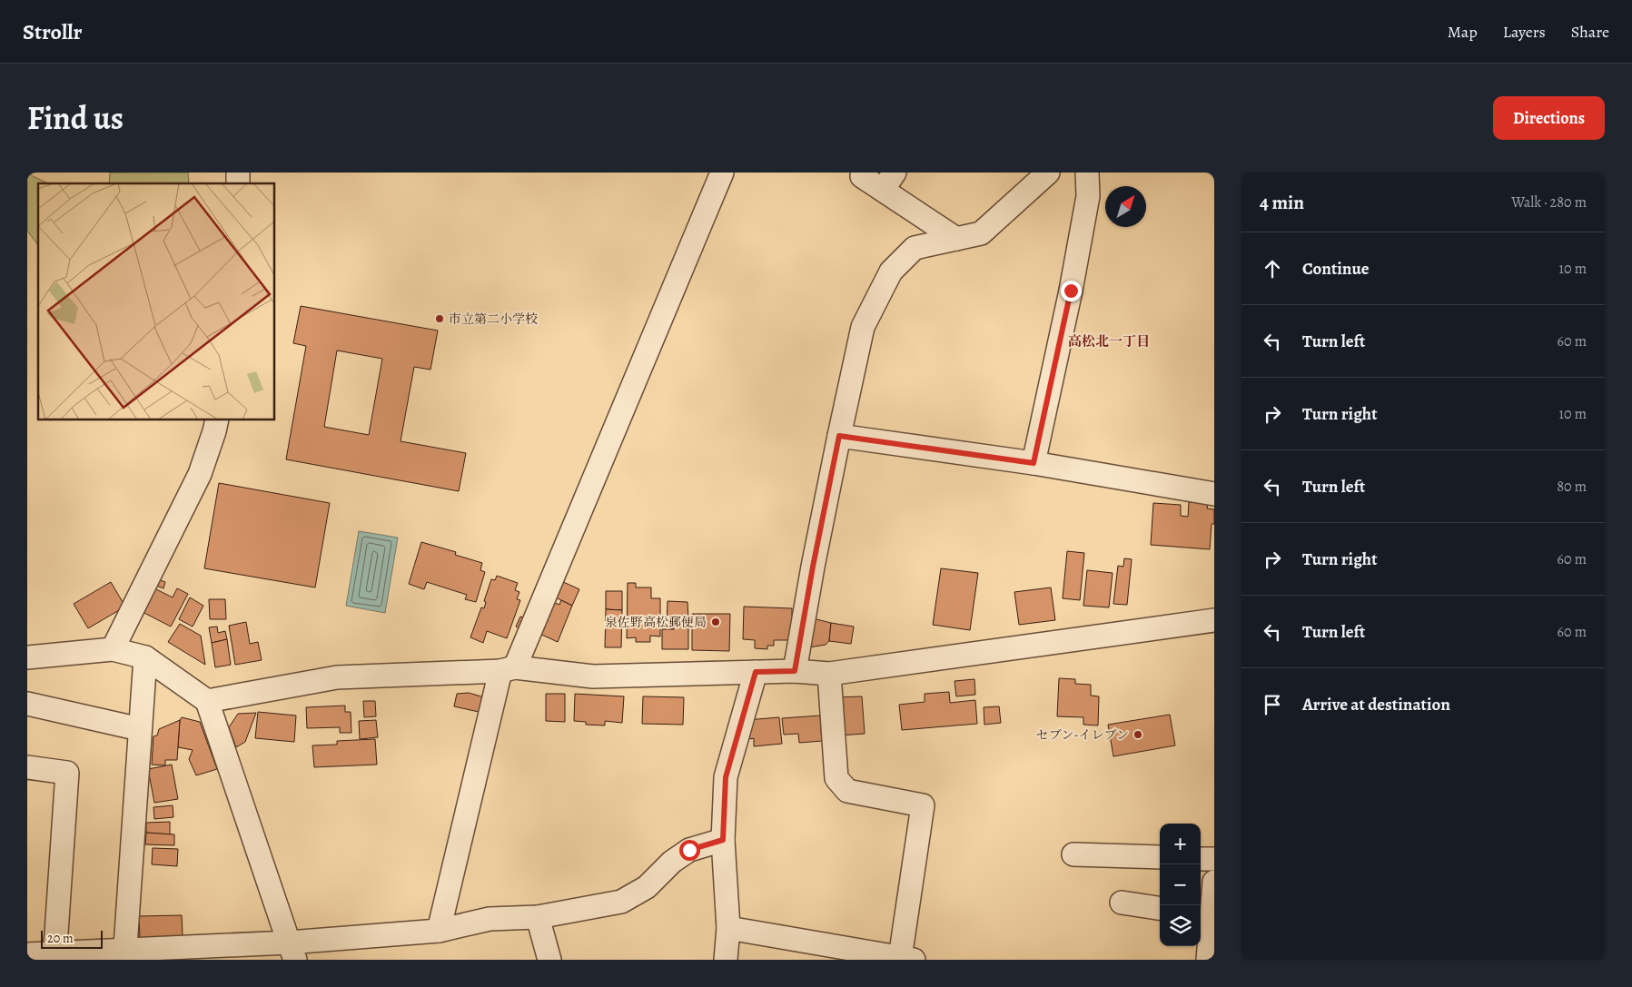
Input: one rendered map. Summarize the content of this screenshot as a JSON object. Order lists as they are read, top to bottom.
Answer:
{
  "districts": ["高松北一丁目"],
  "places": ["市立第二小学校", "泉佐野高松郵便局", "セブン-イレブン"],
  "scale_bar": "20 m",
  "north": "top right",
  "page": {
    "header": "Strollr",
    "nav": ["Map", "Layers", "Share"],
    "title": "Find us",
    "buttons": "Directions",
    "heading": ["4 min", "Walk · 280 m"],
    "list": [
      ["Continue", "10 m"],
      ["Turn left", "60 m"],
      ["Turn right", "10 m"],
      ["Turn left", "80 m"],
      ["Turn right", "60 m"],
      ["Turn left", "60 m"],
      "Arrive at destination"
    ],
    "map_buttons": ["+", "−"],
    "scale": "20 m"
  }
}
